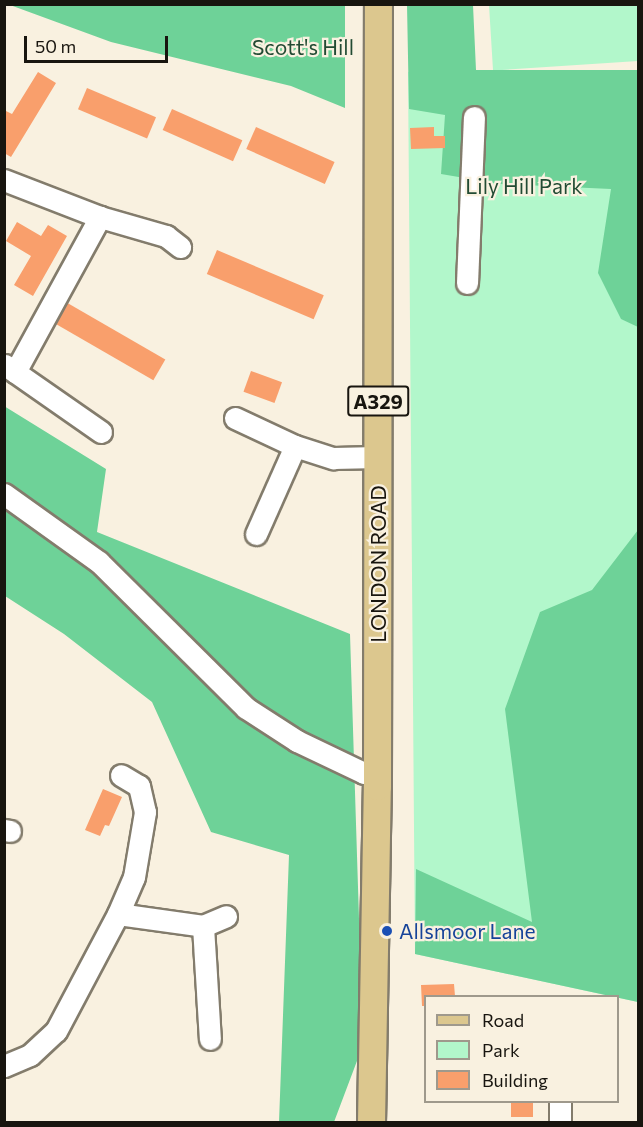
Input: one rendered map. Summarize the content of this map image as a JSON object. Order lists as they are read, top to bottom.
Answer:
{
  "streets": {
    "main road": ["A329", "LONDON ROAD"]
  },
  "parks": ["Scott's Hill", "Lily Hill Park"],
  "places": ["Allsmoor Lane"],
  "legend": ["Road", "Park", "Building"],
  "scale_bar": "50 m"
}
